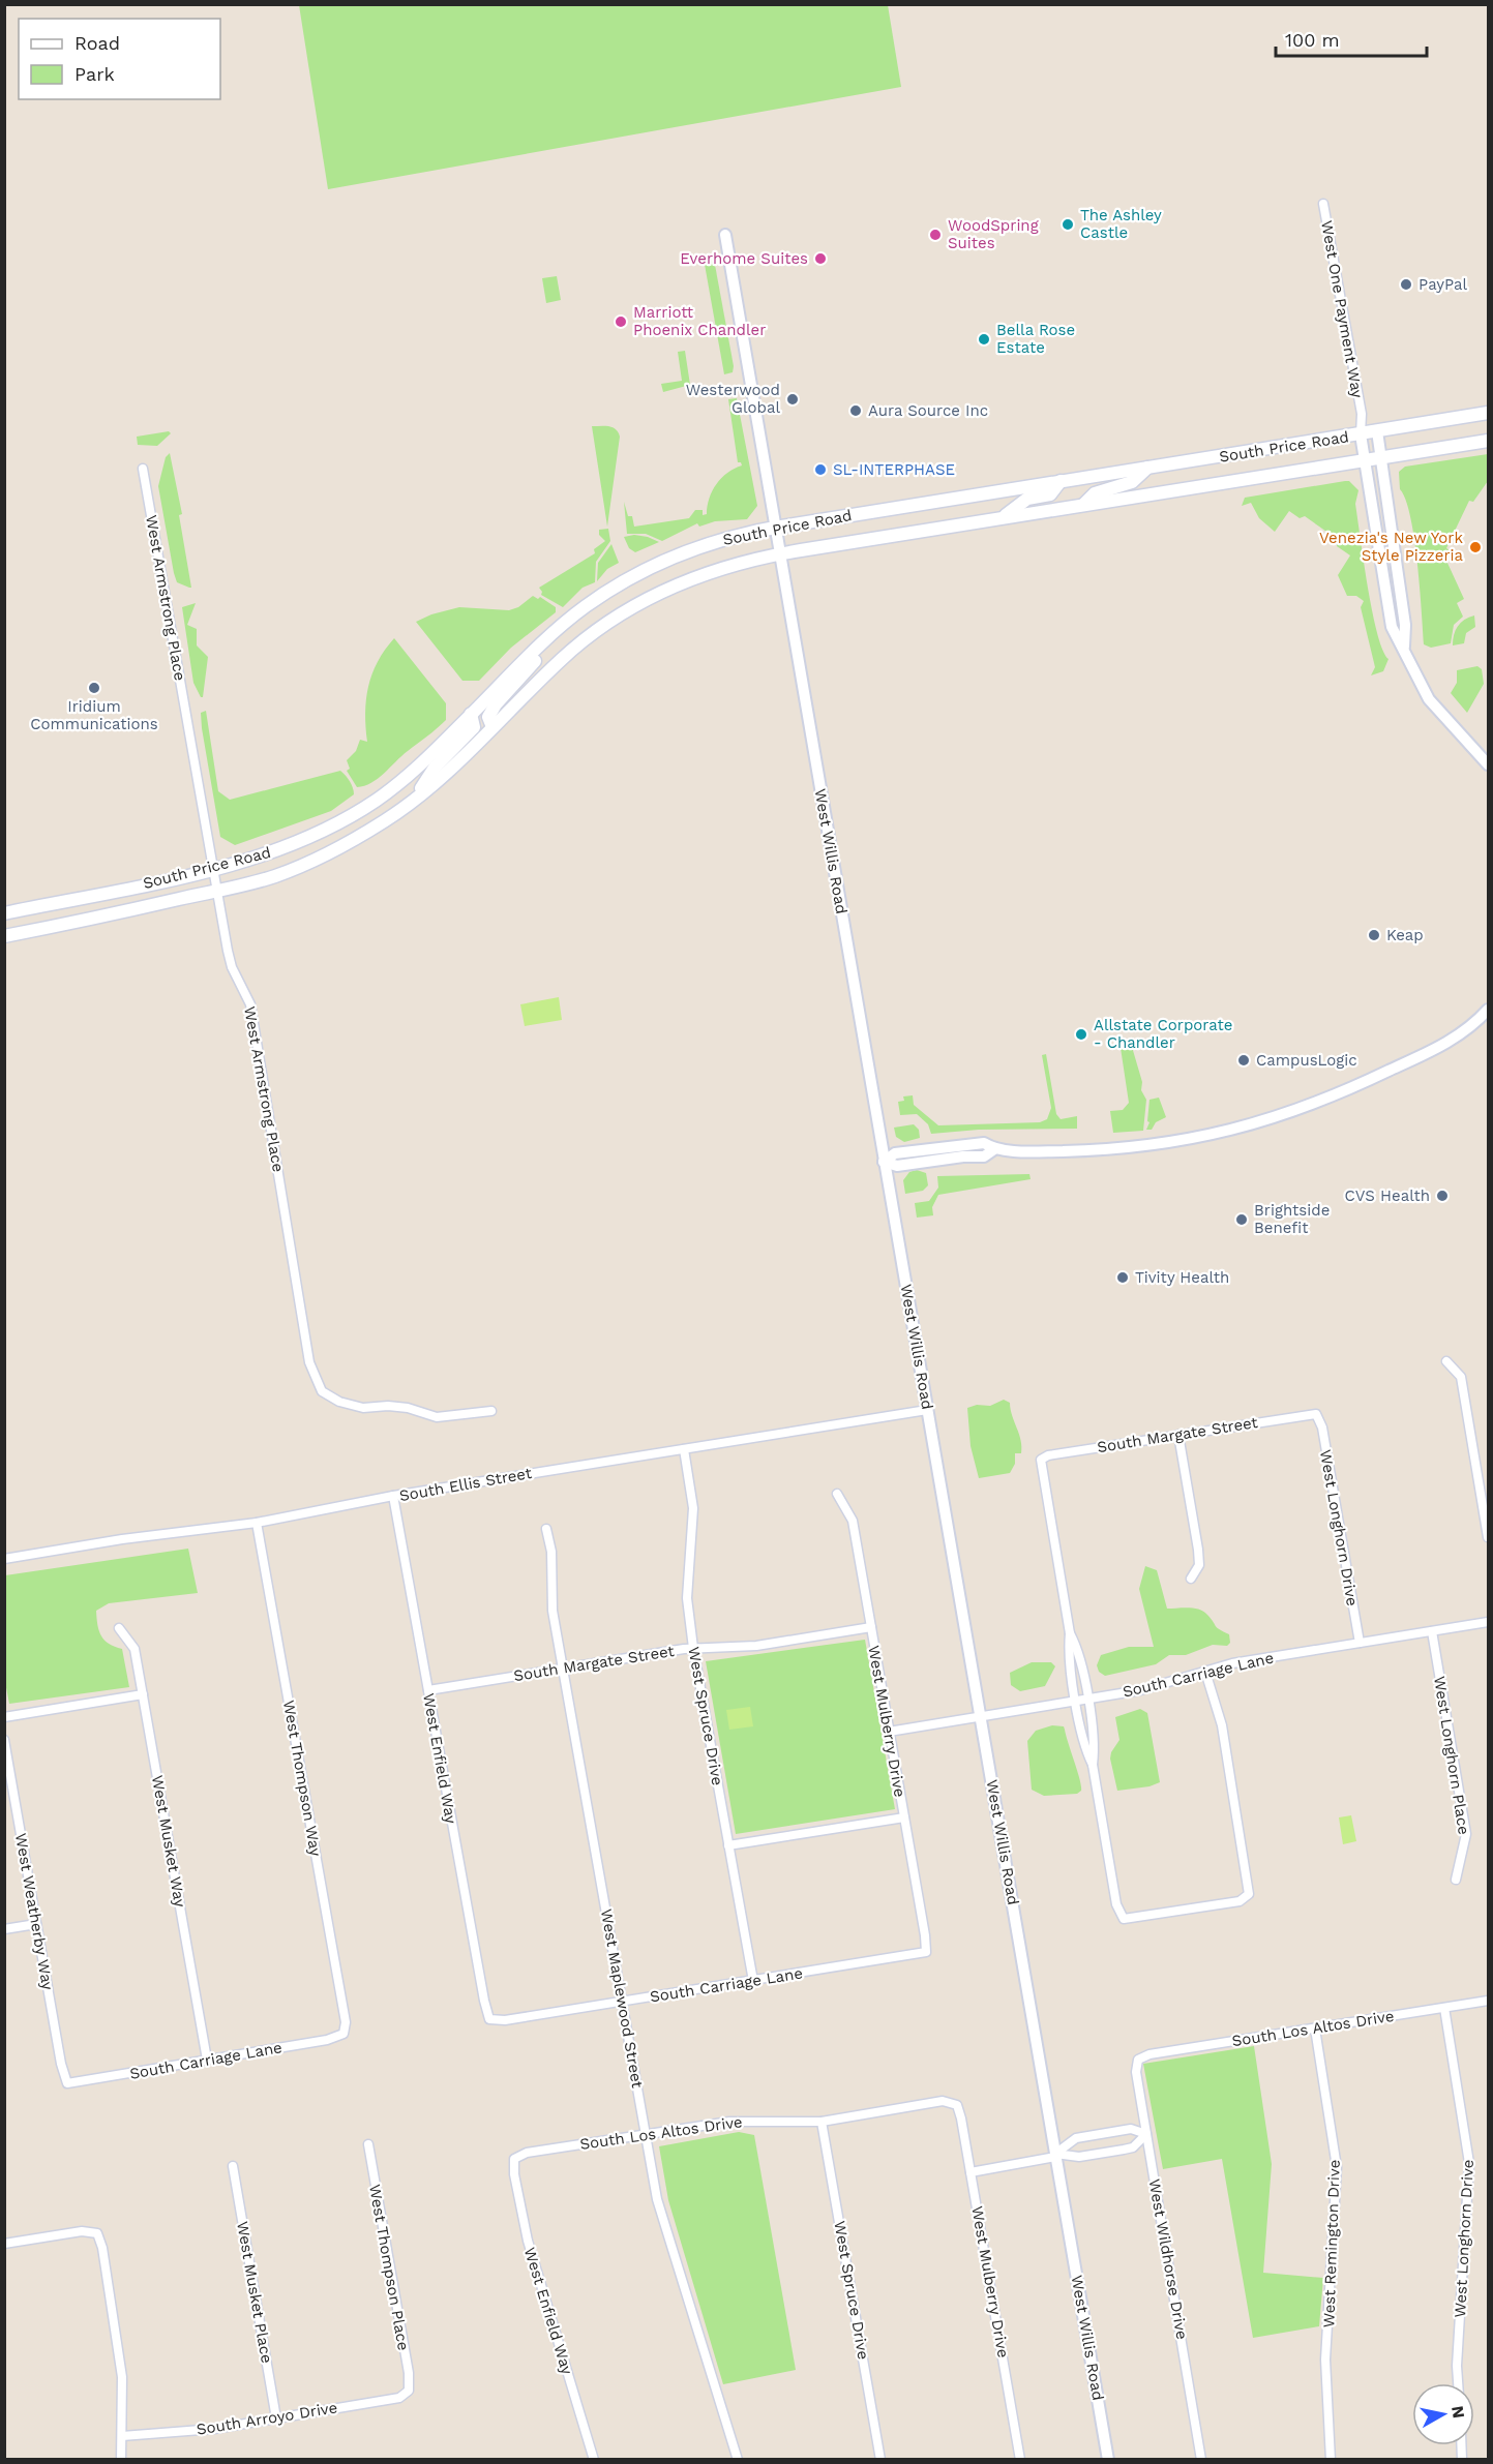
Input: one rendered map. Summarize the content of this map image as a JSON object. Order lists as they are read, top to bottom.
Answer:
{
  "streets": {
    "main road": ["South Price Road"],
    "street": [
      "West One Payment Way",
      "West Armstrong Place",
      "West Willis Road",
      "South Margate Street",
      "South Ellis Street",
      "West Longhorn Drive",
      "South Carriage Lane",
      "West Spruce Drive",
      "West Mulberry Drive",
      "West Longhorn Place",
      "West Enfield Way",
      "West Thompson Way",
      "West Musket Way",
      "West Weatherby Way",
      "West Maplewood Street",
      "South Los Altos Drive",
      "West Remington Drive",
      "West Wildhorse Drive",
      "West Thompson Place",
      "West Musket Place",
      "South Arroyo Drive"
    ]
  },
  "crossings": [
    ["West One Payment Way", "South Price Road"],
    ["South Price Road", "West Armstrong Place"],
    ["South Price Road", "West Willis Road"],
    ["West Willis Road", "South Ellis Street"],
    ["West Willis Road", "South Carriage Lane"],
    ["South Margate Street", "West Longhorn Drive"],
    ["South Margate Street", "West Spruce Drive"],
    ["South Margate Street", "West Mulberry Drive"],
    ["South Margate Street", "West Enfield Way"],
    ["South Margate Street", "West Maplewood Street"],
    ["South Ellis Street", "West Spruce Drive"],
    ["South Ellis Street", "West Enfield Way"],
    ["South Ellis Street", "West Thompson Way"],
    ["West Longhorn Drive", "South Carriage Lane"],
    ["West Longhorn Drive", "South Los Altos Drive"],
    ["South Carriage Lane", "West Spruce Drive"],
    ["South Carriage Lane", "West Mulberry Drive"],
    ["South Carriage Lane", "West Longhorn Place"],
    ["South Carriage Lane", "West Enfield Way"],
    ["South Carriage Lane", "West Thompson Way"],
    ["South Carriage Lane", "West Musket Way"],
    ["South Carriage Lane", "West Weatherby Way"],
    ["South Carriage Lane", "West Maplewood Street"],
    ["West Spruce Drive", "South Los Altos Drive"],
    ["West Mulberry Drive", "South Los Altos Drive"],
    ["West Enfield Way", "South Los Altos Drive"],
    ["West Maplewood Street", "South Los Altos Drive"],
    ["South Los Altos Drive", "West Remington Drive"],
    ["South Los Altos Drive", "West Wildhorse Drive"],
    ["West Thompson Place", "South Arroyo Drive"],
    ["West Musket Place", "South Arroyo Drive"]
  ],
  "places": [
    "The Ashley Castle",
    "WoodSpring Suites",
    "Everhome Suites",
    "PayPal",
    "Marriott Phoenix Chandler",
    "Bella Rose Estate",
    "Westerwood Global",
    "Aura Source Inc",
    "SL-INTERPHASE",
    "Venezia's New York Style Pizzeria",
    "Iridium Communications",
    "Keap",
    "Allstate Corporate - Chandler",
    "CampusLogic",
    "CVS Health",
    "Brightside Benefit",
    "Tivity Health"
  ],
  "legend": ["Road", "Park"],
  "scale_bar": "100 m",
  "north": "right"
}
